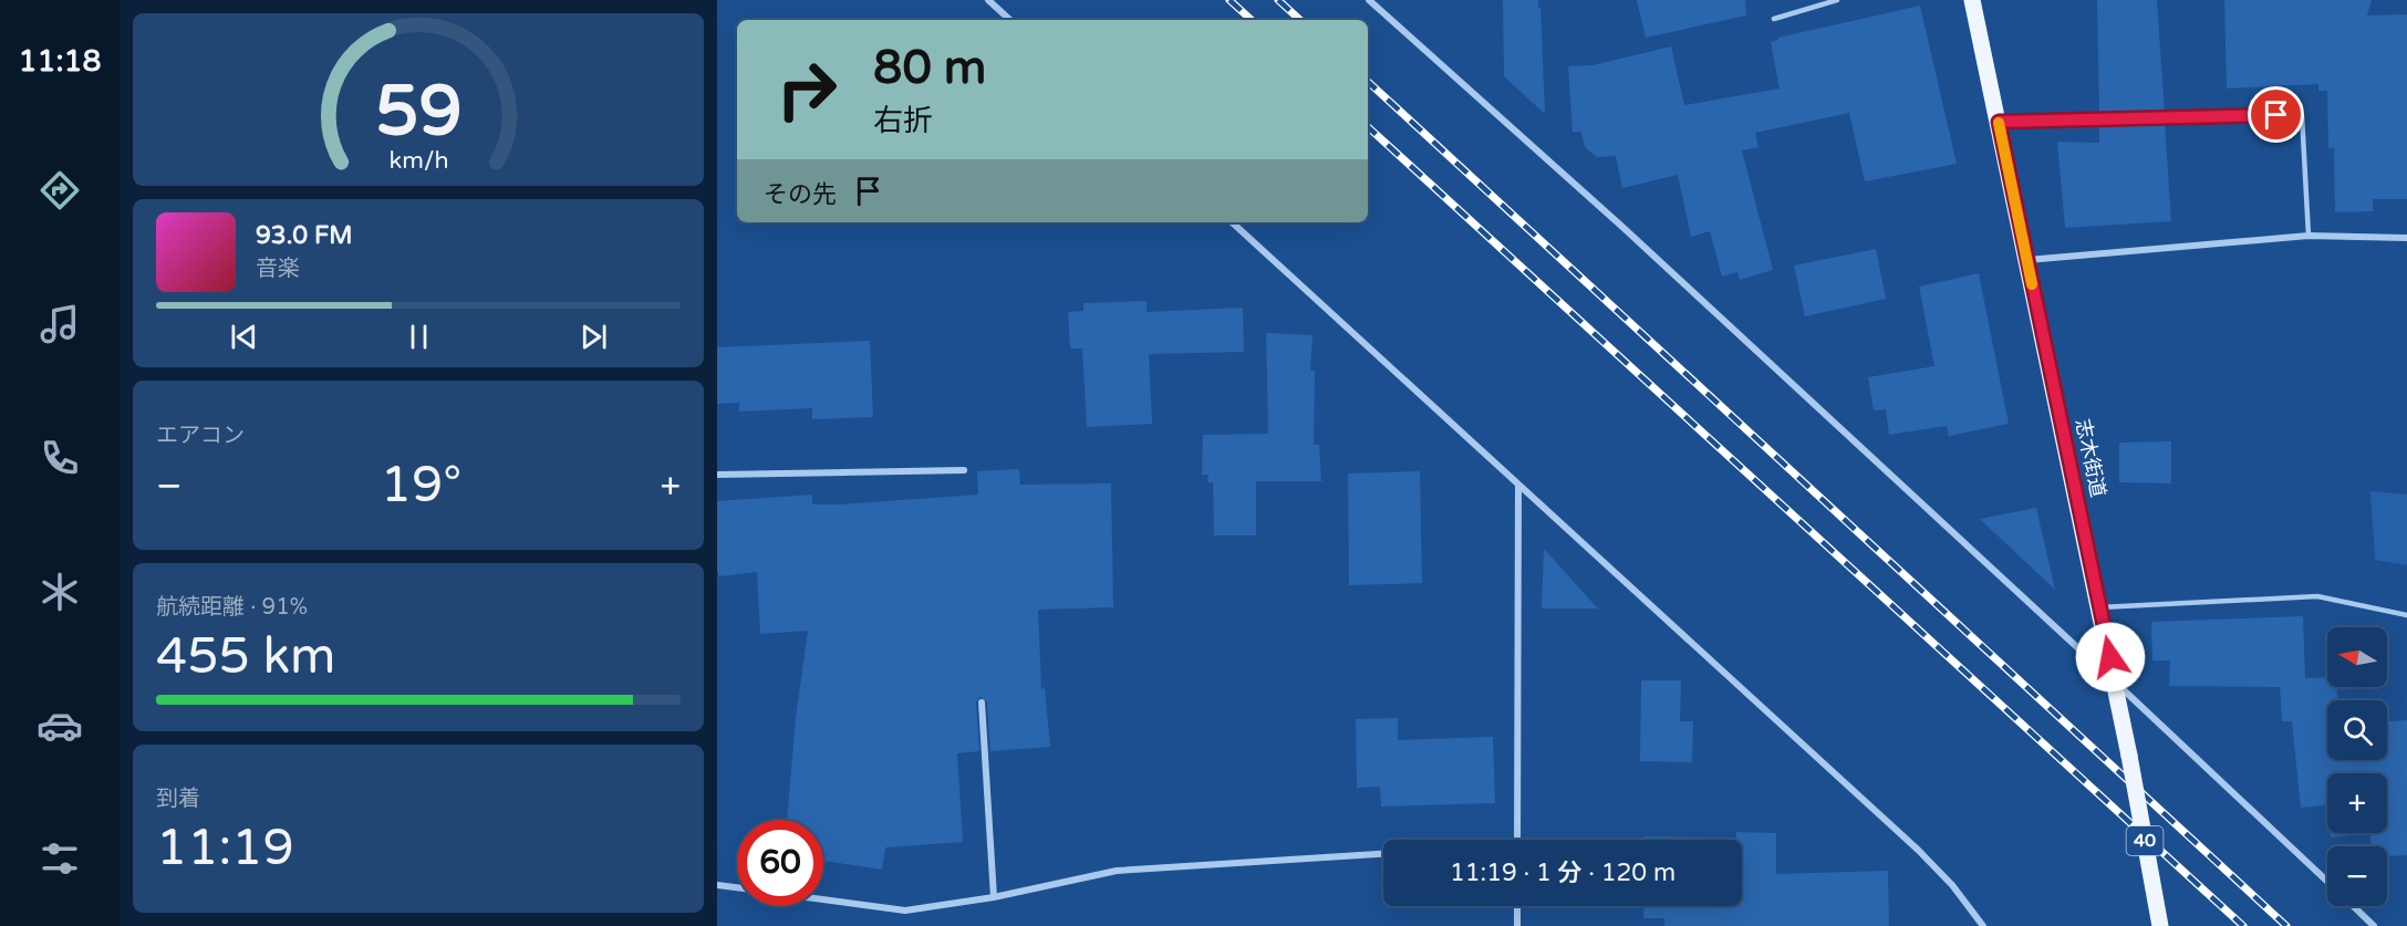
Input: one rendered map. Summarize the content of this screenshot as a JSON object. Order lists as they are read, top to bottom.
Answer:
{
  "streets": {
    "main road": ["志木街道", "40"]
  },
  "north": "left",
  "page": {
    "tabs": "11:18",
    "turn": ["80 m", "右折"],
    "then": "その先",
    "song": ["93.0 FM", "音楽"],
    "tile": [
      "エアコン",
      ["航続距離 · 91%", "455 km"],
      ["到着", "11:19"]
    ],
    "heat": ["−", "19°", "+"],
    "map_buttons": ["+", "−"],
    "limit": "60",
    "trip": "11:19 · 1 分 · 120 m",
    "gauge": ["59", "km/h"]
  }
}
